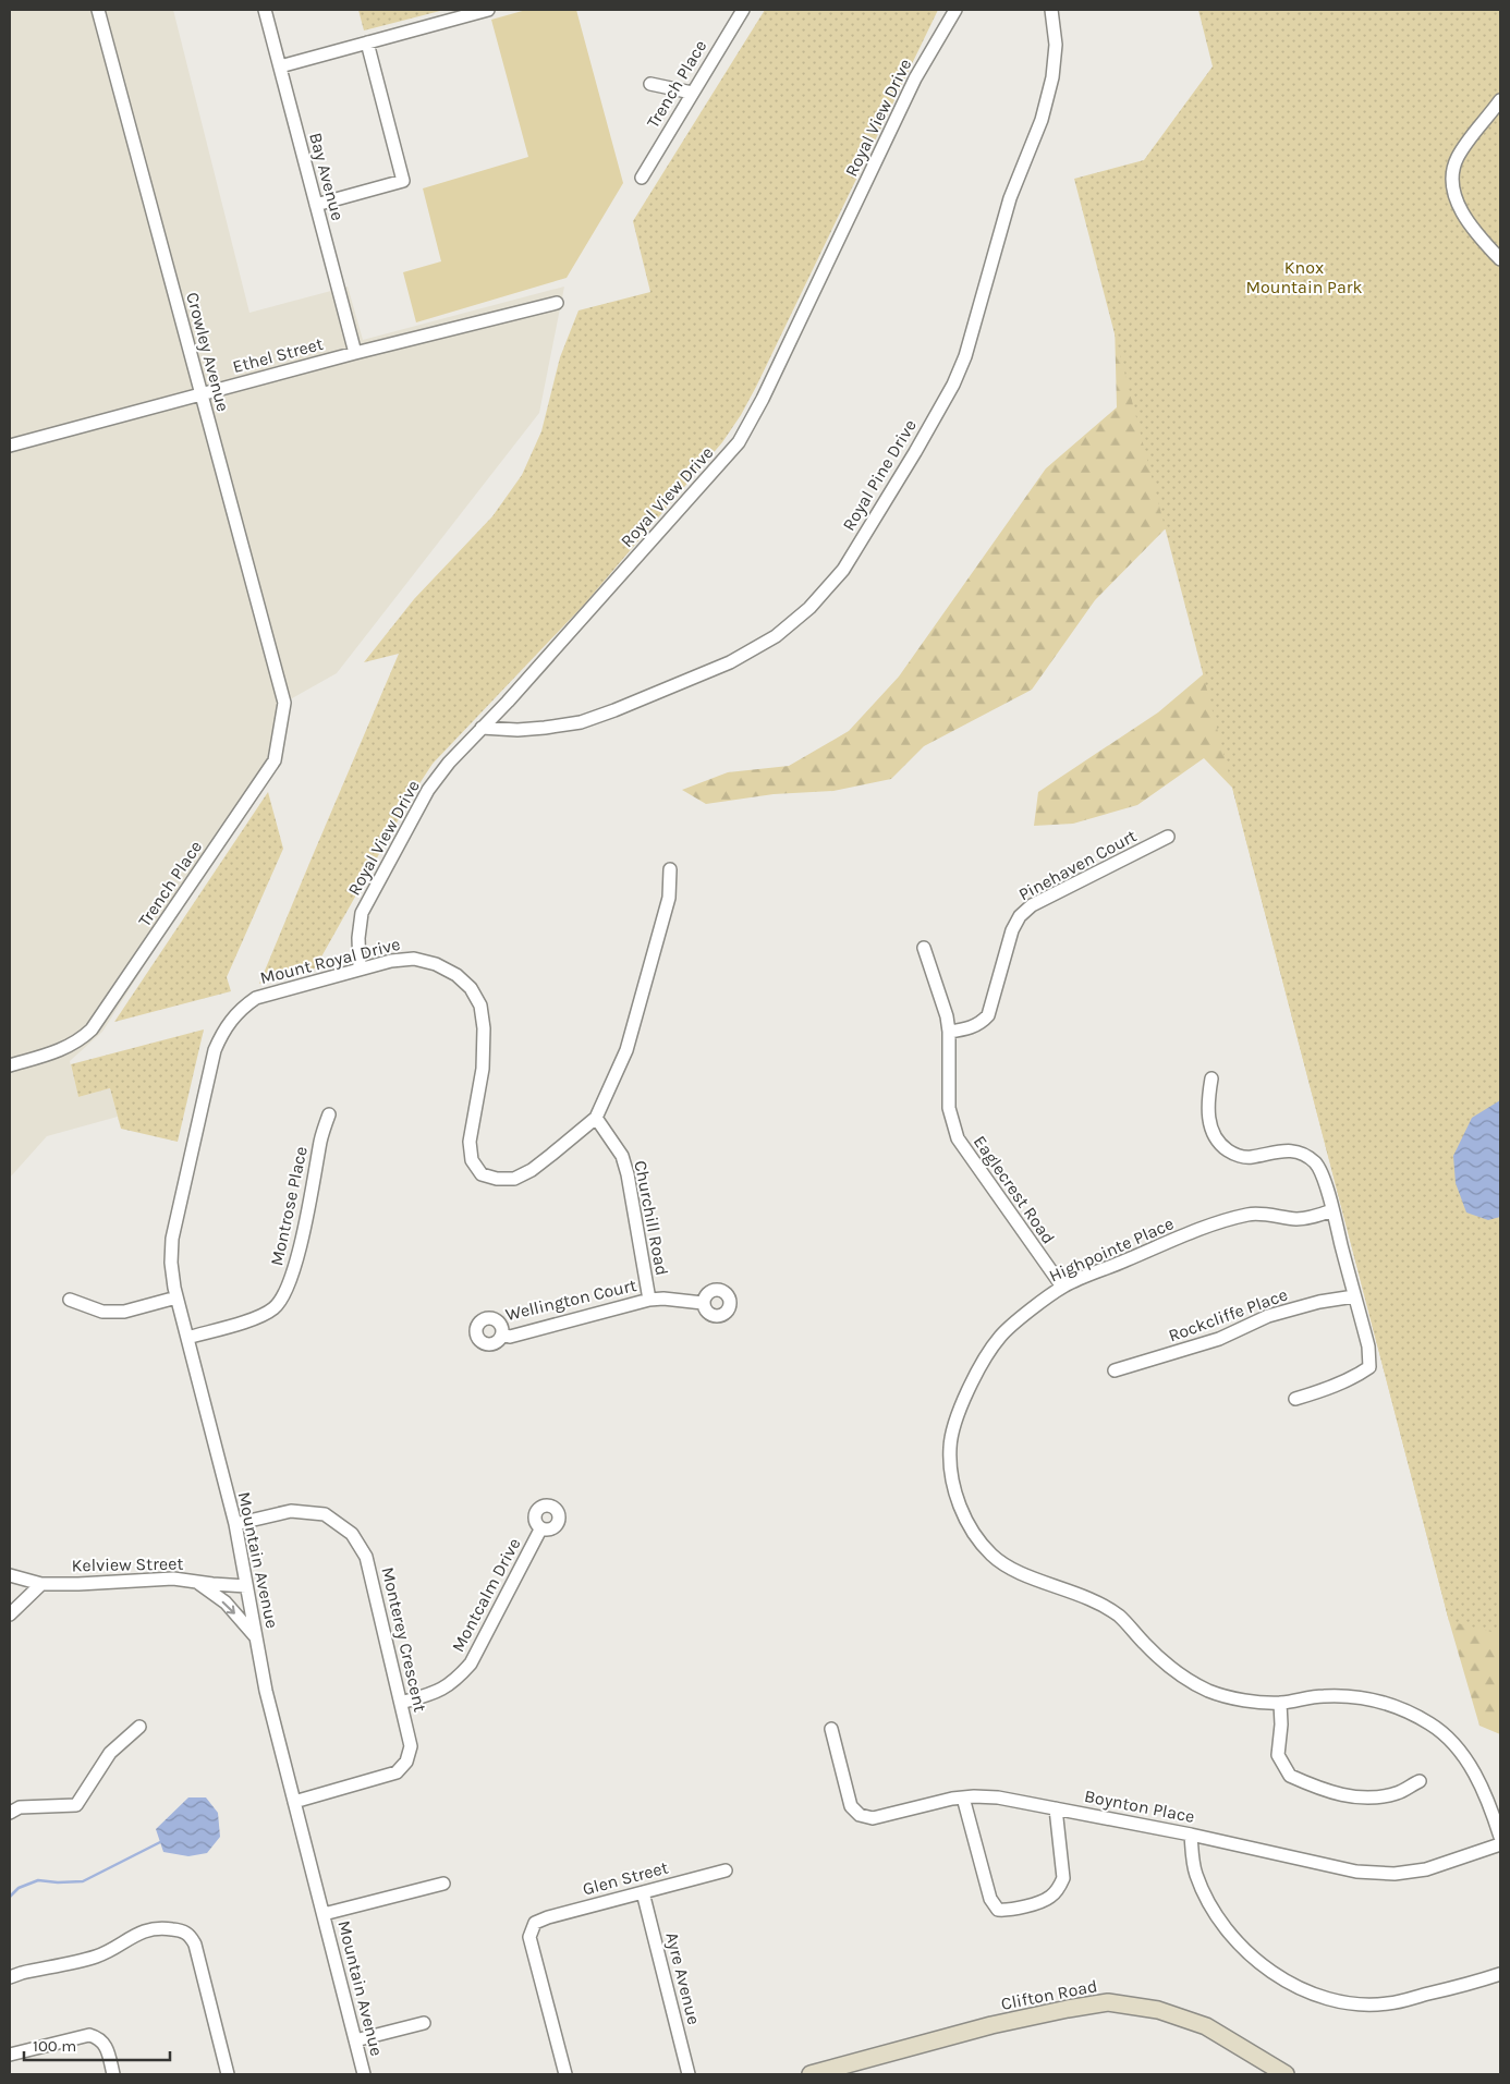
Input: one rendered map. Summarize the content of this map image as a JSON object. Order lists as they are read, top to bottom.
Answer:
{
  "streets": {
    "main road": ["Clifton Road"],
    "street": [
      "Trench Place",
      "Royal View Drive",
      "Bay Avenue",
      "Crowley Avenue",
      "Ethel Street",
      "Royal Pine Drive",
      "Pinehaven Court",
      "Mount Royal Drive",
      "Eaglecrest Road",
      "Montrose Place",
      "Churchill Road",
      "Highpointe Place",
      "Wellington Court",
      "Rockcliffe Place",
      "Mountain Avenue",
      "Kelview Street",
      "Montcalm Drive",
      "Monterey Crescent",
      "Boynton Place",
      "Glen Street",
      "Ayre Avenue"
    ]
  },
  "crossings": [
    ["Trench Place", "Crowley Avenue"],
    ["Royal View Drive", "Royal Pine Drive"],
    ["Royal View Drive", "Mount Royal Drive"],
    ["Bay Avenue", "Ethel Street"],
    ["Crowley Avenue", "Ethel Street"],
    ["Pinehaven Court", "Eaglecrest Road"],
    ["Mount Royal Drive", "Churchill Road"],
    ["Mount Royal Drive", "Mountain Avenue"],
    ["Eaglecrest Road", "Highpointe Place"],
    ["Montrose Place", "Mountain Avenue"],
    ["Churchill Road", "Wellington Court"],
    ["Mountain Avenue", "Kelview Street"],
    ["Mountain Avenue", "Monterey Crescent"],
    ["Montcalm Drive", "Monterey Crescent"],
    ["Glen Street", "Ayre Avenue"]
  ],
  "parks": ["Knox Mountain Park"],
  "scale_bar": "100 m"
}
